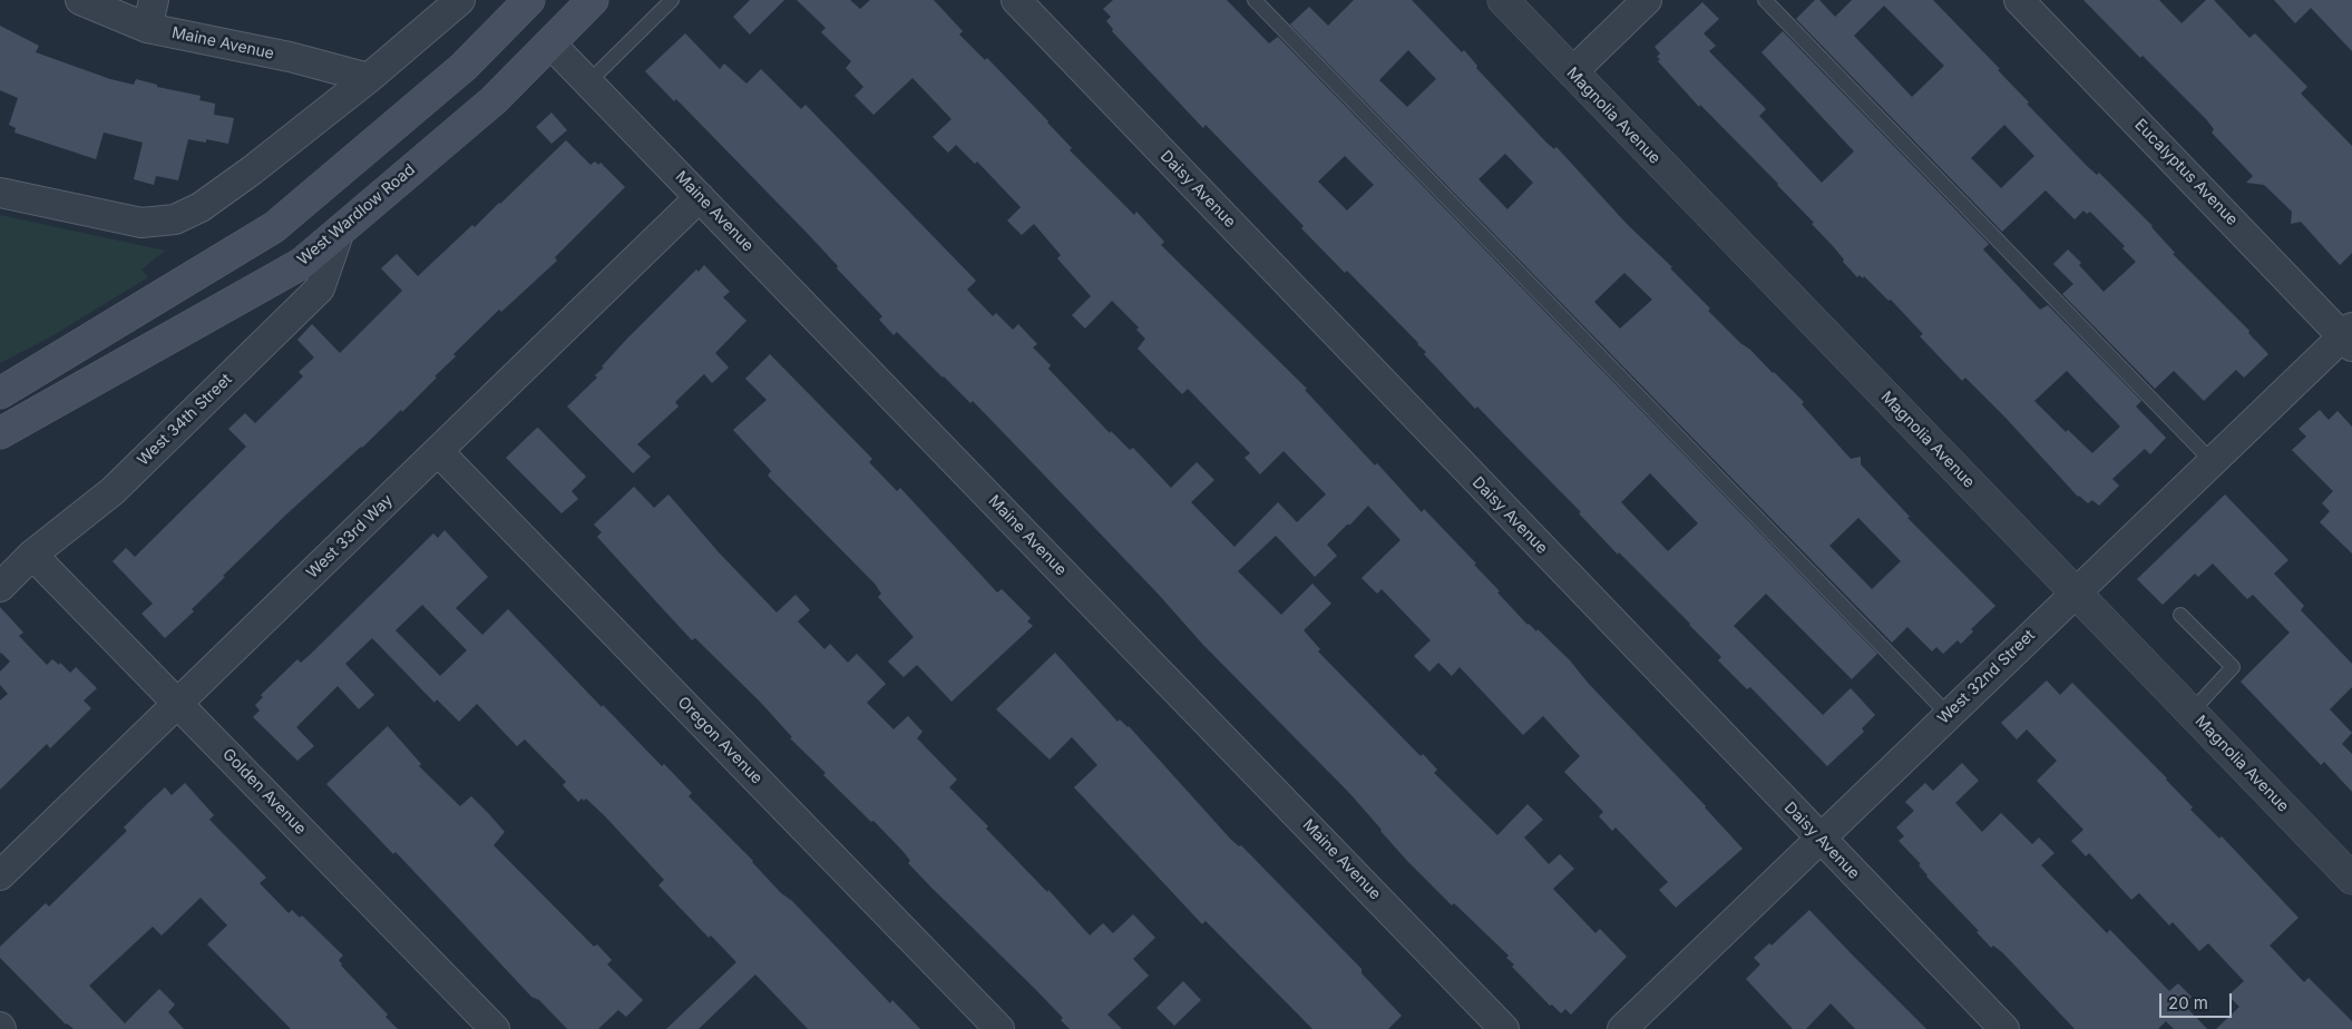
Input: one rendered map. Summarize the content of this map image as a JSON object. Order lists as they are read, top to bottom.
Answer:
{
  "streets": {
    "main road": ["West Wardlow Road"],
    "street": [
      "Maine Avenue",
      "Magnolia Avenue",
      "Eucalyptus Avenue",
      "Daisy Avenue",
      "West 34th Street",
      "West 33rd Way",
      "West 32nd Street",
      "Oregon Avenue",
      "Golden Avenue"
    ]
  },
  "crossings": [
    ["Maine Avenue", "West Wardlow Road"],
    ["Maine Avenue", "West 33rd Way"],
    ["Magnolia Avenue", "West 32nd Street"],
    ["Eucalyptus Avenue", "West 32nd Street"],
    ["Daisy Avenue", "West 32nd Street"],
    ["West Wardlow Road", "West 34th Street"],
    ["West 34th Street", "Golden Avenue"],
    ["West 33rd Way", "Oregon Avenue"],
    ["West 33rd Way", "Golden Avenue"]
  ],
  "scale_bar": "20 m"
}
